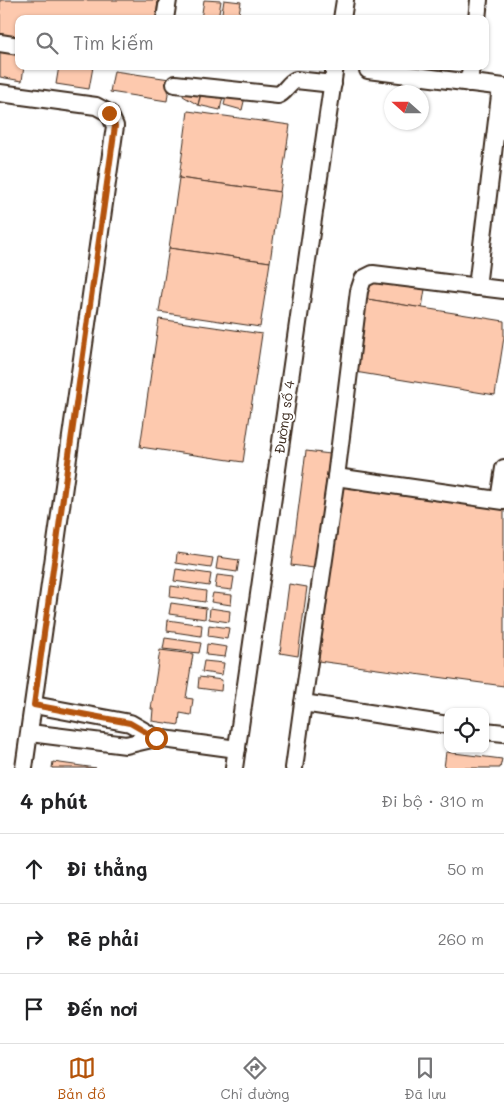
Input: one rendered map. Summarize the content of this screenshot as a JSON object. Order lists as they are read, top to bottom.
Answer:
{
  "streets": {
    "street": ["Đường số 4"]
  },
  "north": "left",
  "page": {
    "search": "Tìm kiếm",
    "heading": ["4 phút", "Đi bộ · 310 m"],
    "list": [
      ["Đi thẳng", "50 m"],
      ["Rẽ phải", "260 m"],
      "Đến nơi"
    ],
    "nav": ["Bản đồ", "Chỉ đường", "Đã lưu"]
  }
}
